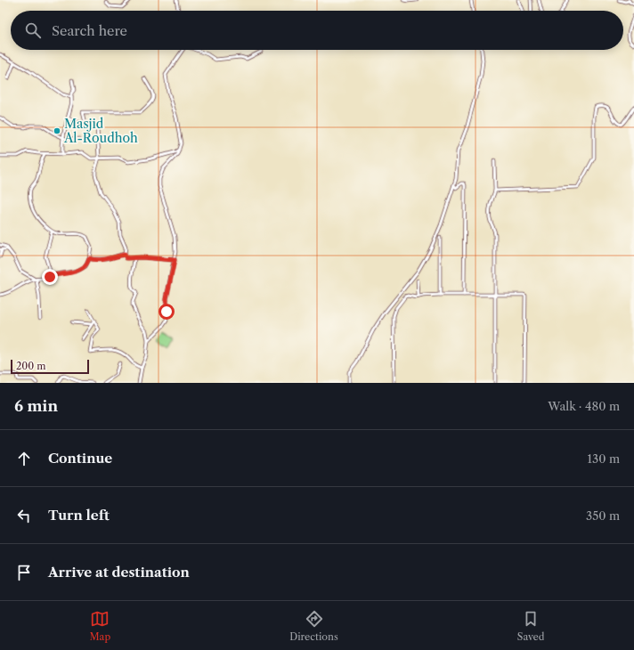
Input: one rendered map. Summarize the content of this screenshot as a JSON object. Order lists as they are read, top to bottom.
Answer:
{
  "places": ["Masjid Al-Roudhoh"],
  "scale_bar": "200 m",
  "page": {
    "search": "Search here",
    "scale": "200 m",
    "heading": ["6 min", "Walk · 480 m"],
    "list": [
      ["Continue", "130 m"],
      ["Turn left", "350 m"],
      "Arrive at destination"
    ],
    "nav": ["Map", "Directions", "Saved"]
  }
}
